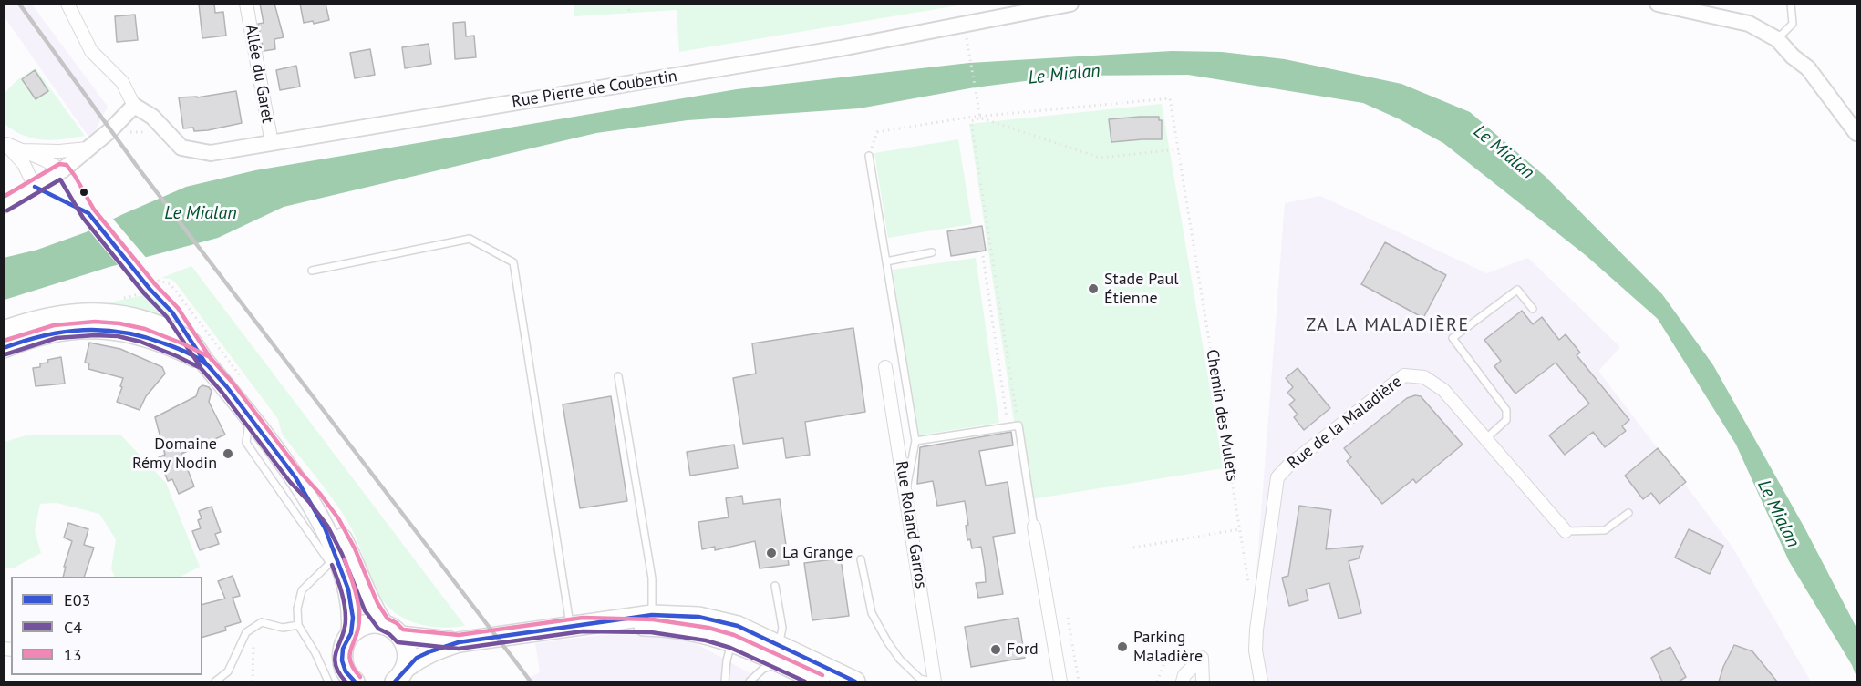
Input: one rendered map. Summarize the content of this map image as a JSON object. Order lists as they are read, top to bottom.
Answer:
{
  "streets": {
    "street": [
      "Allée du Garet",
      "Rue Pierre de Coubertin",
      "Rue de la Maladière",
      "Rue Roland Garros"
    ],
    "path": ["Chemin des Mulets"]
  },
  "crossings": [
    ["Allée du Garet", "Rue Pierre de Coubertin"]
  ],
  "districts": ["ZA LA MALADIÈRE"],
  "water": ["Le Mialan"],
  "places": [
    "Stade Paul Étienne",
    "Domaine Rémy Nodin",
    "La Grange",
    "Parking Maladière",
    "Ford"
  ],
  "lines": ["transit line 13", "transit line C4", "transit line E03"],
  "legend": ["E03", "C4", "13"]
}
